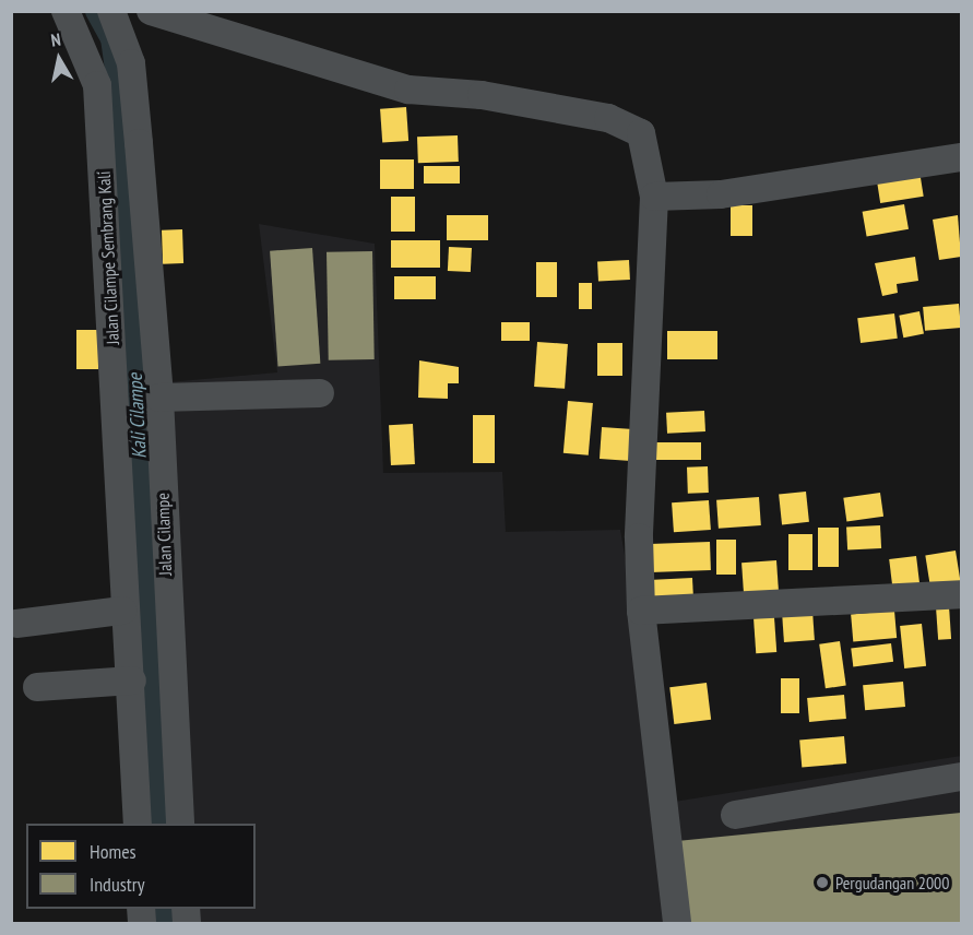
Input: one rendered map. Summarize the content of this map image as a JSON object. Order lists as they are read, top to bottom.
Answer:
{
  "streets": {
    "street": ["Jalan Cilampe Sembrang Kali", "Jalan Cilampe"]
  },
  "water": ["Kali Cilampe"],
  "places": ["Pergudangan 2000"],
  "legend": ["Homes", "Industry"],
  "north": "top"
}
